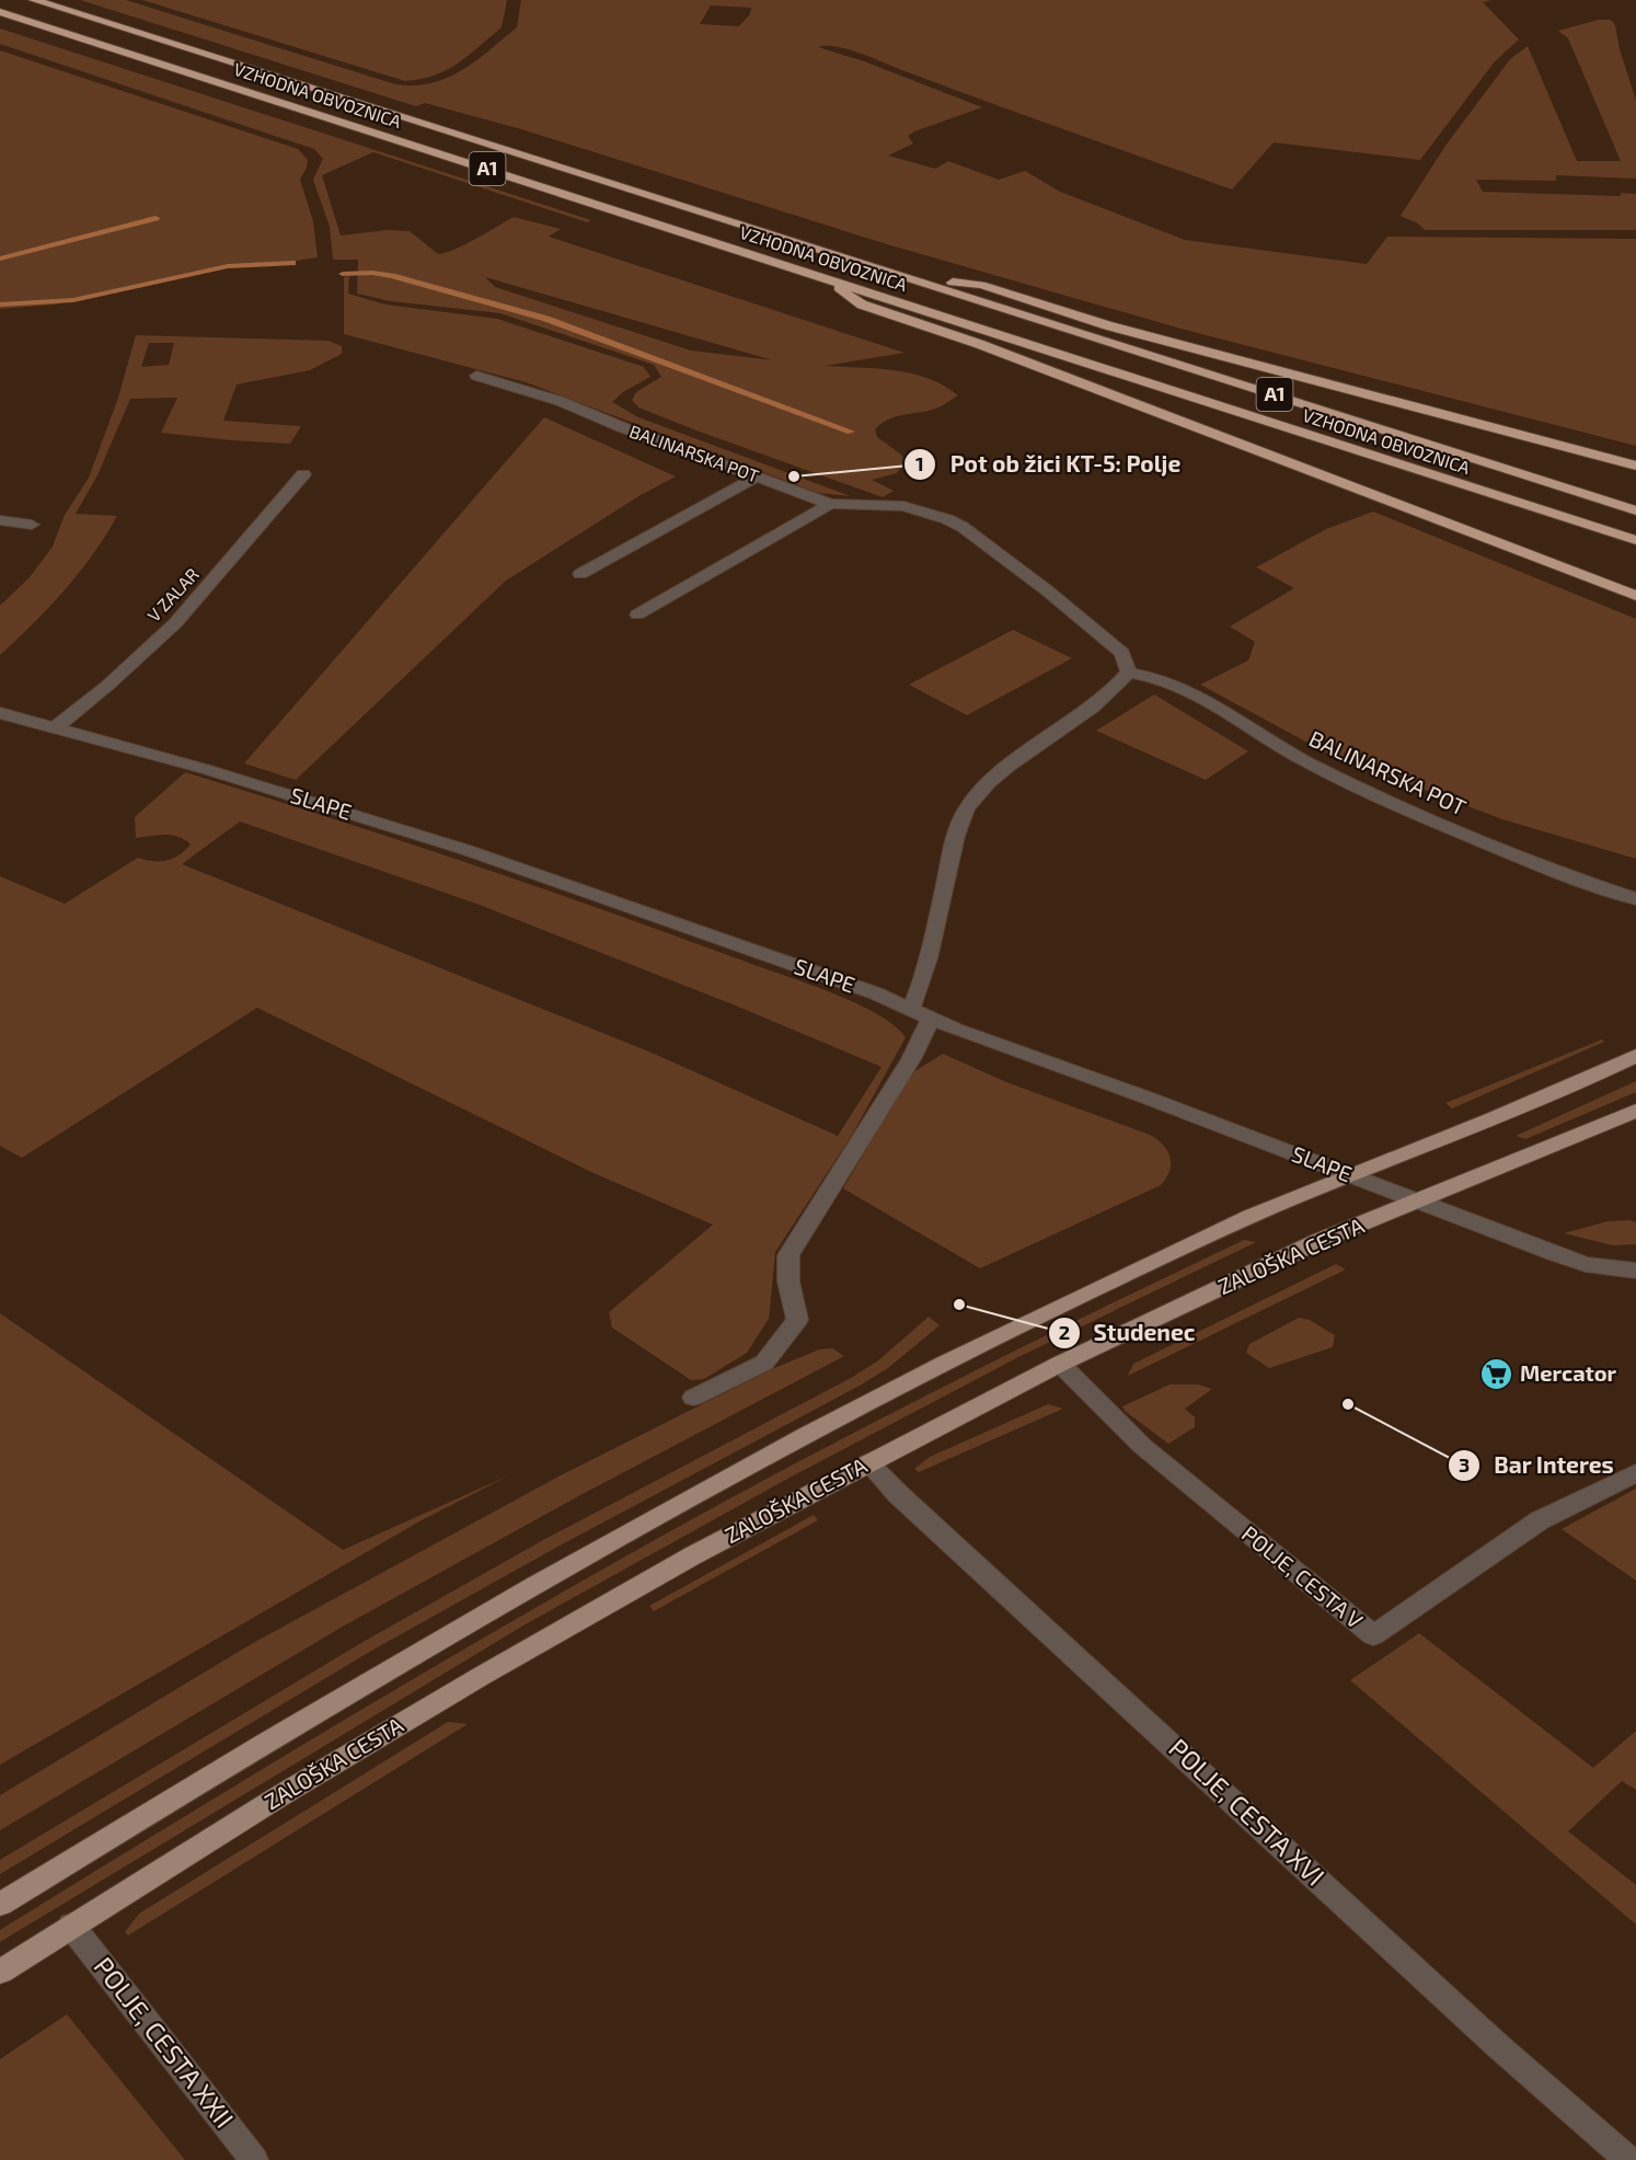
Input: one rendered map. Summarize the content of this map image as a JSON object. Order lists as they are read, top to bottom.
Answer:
{
  "streets": {
    "highway": ["VZHODNA OBVOZNICA", "A1"],
    "main road": ["ZALOŠKA CESTA"],
    "street": [
      "BALINARSKA POT",
      "V ZALAR",
      "SLAPE",
      "POLJE, CESTA V",
      "POLJE, CESTA XVI",
      "POLJE, CESTA XXII"
    ]
  },
  "crossings": [
    ["V ZALAR", "SLAPE"],
    ["SLAPE", "ZALOŠKA CESTA"],
    ["ZALOŠKA CESTA", "POLJE, CESTA V"],
    ["ZALOŠKA CESTA", "POLJE, CESTA XVI"],
    ["ZALOŠKA CESTA", "POLJE, CESTA XXII"]
  ],
  "places": {
    "other": ["Pot ob žici KT-5: Polje", "Studenec", "Bar Interes"],
    "supermarket": ["Mercator"]
  }
}
